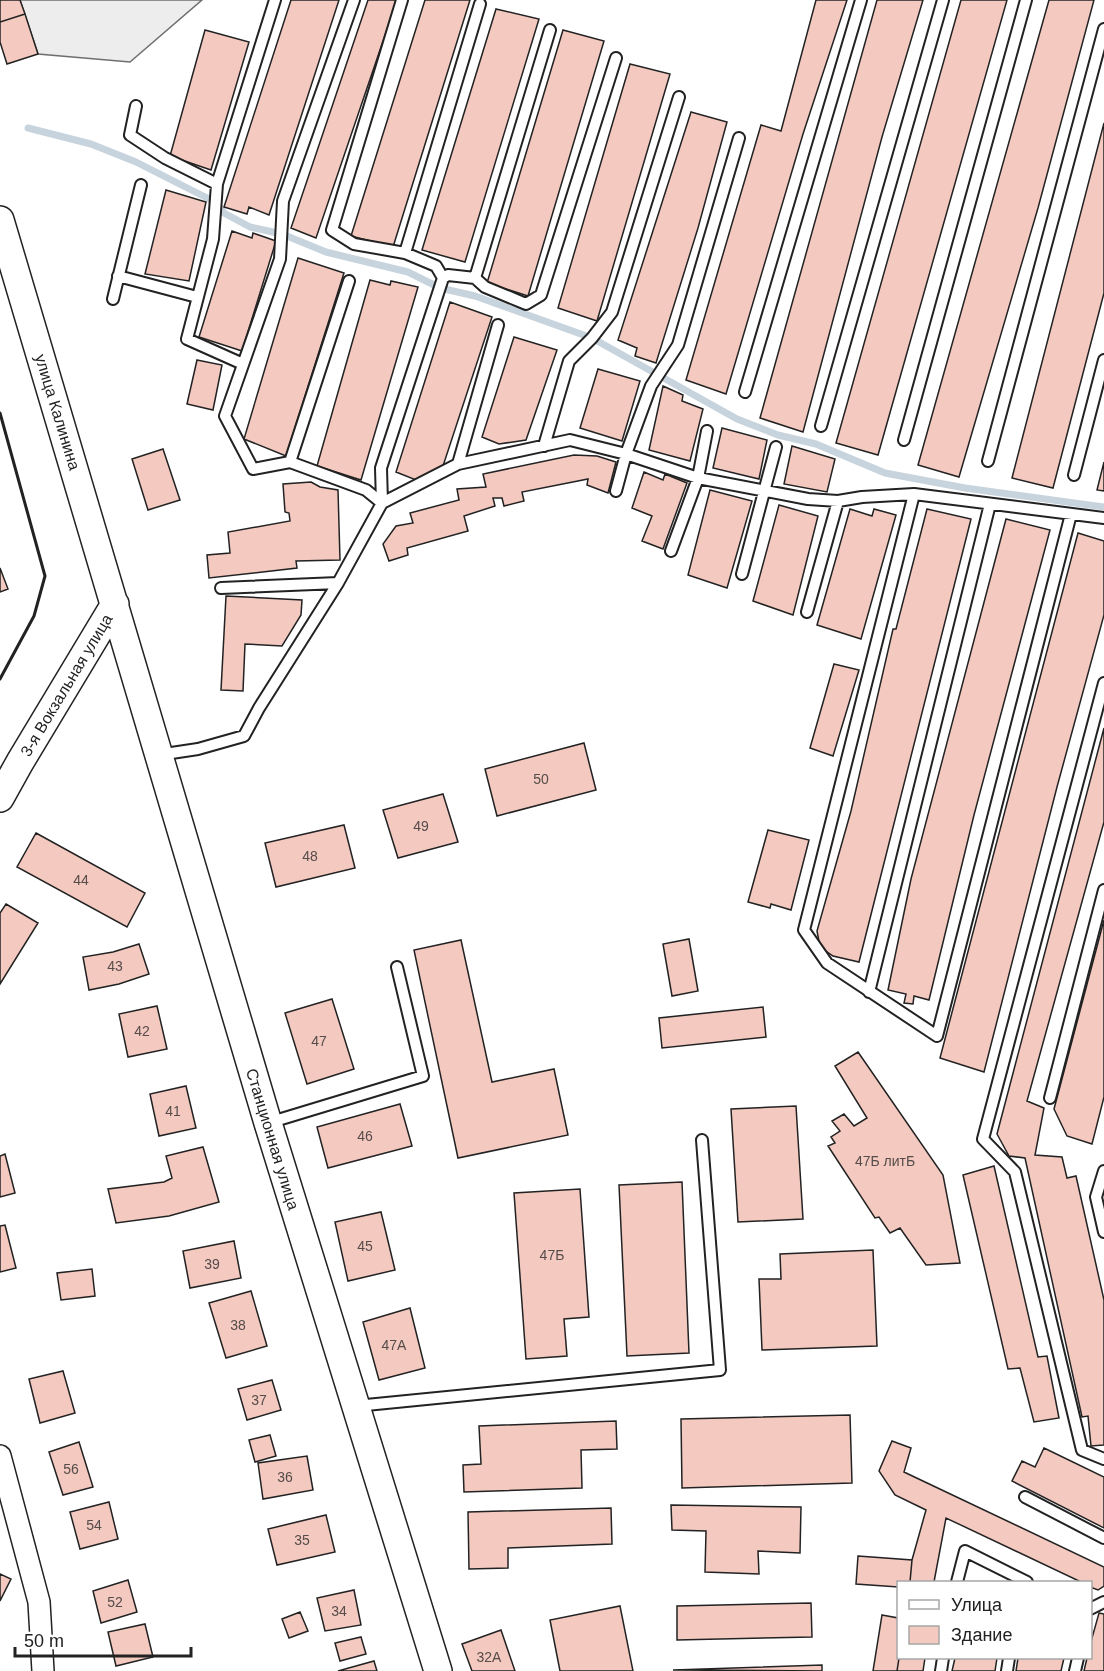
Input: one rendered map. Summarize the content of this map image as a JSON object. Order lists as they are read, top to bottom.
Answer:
{
  "streets": {
    "street": ["улица Калинина", "3-я Вокзальная улица", "Станционная улица"]
  },
  "crossings": [
    ["улица Калинина", "3-я Вокзальная улица"],
    ["улица Калинина", "Станционная улица"],
    ["3-я Вокзальная улица", "Станционная улица"]
  ],
  "house_numbers": [
    "50",
    "49",
    "48",
    "44",
    "43",
    "42",
    "47",
    "41",
    "46",
    "47Б литБ",
    "45",
    "47Б",
    "39",
    "38",
    "47А",
    "37",
    "56",
    "36",
    "54",
    "35",
    "52",
    "34",
    "32А"
  ],
  "legend": ["Улица", "Здание"],
  "scale_bar": "50 m"
}
